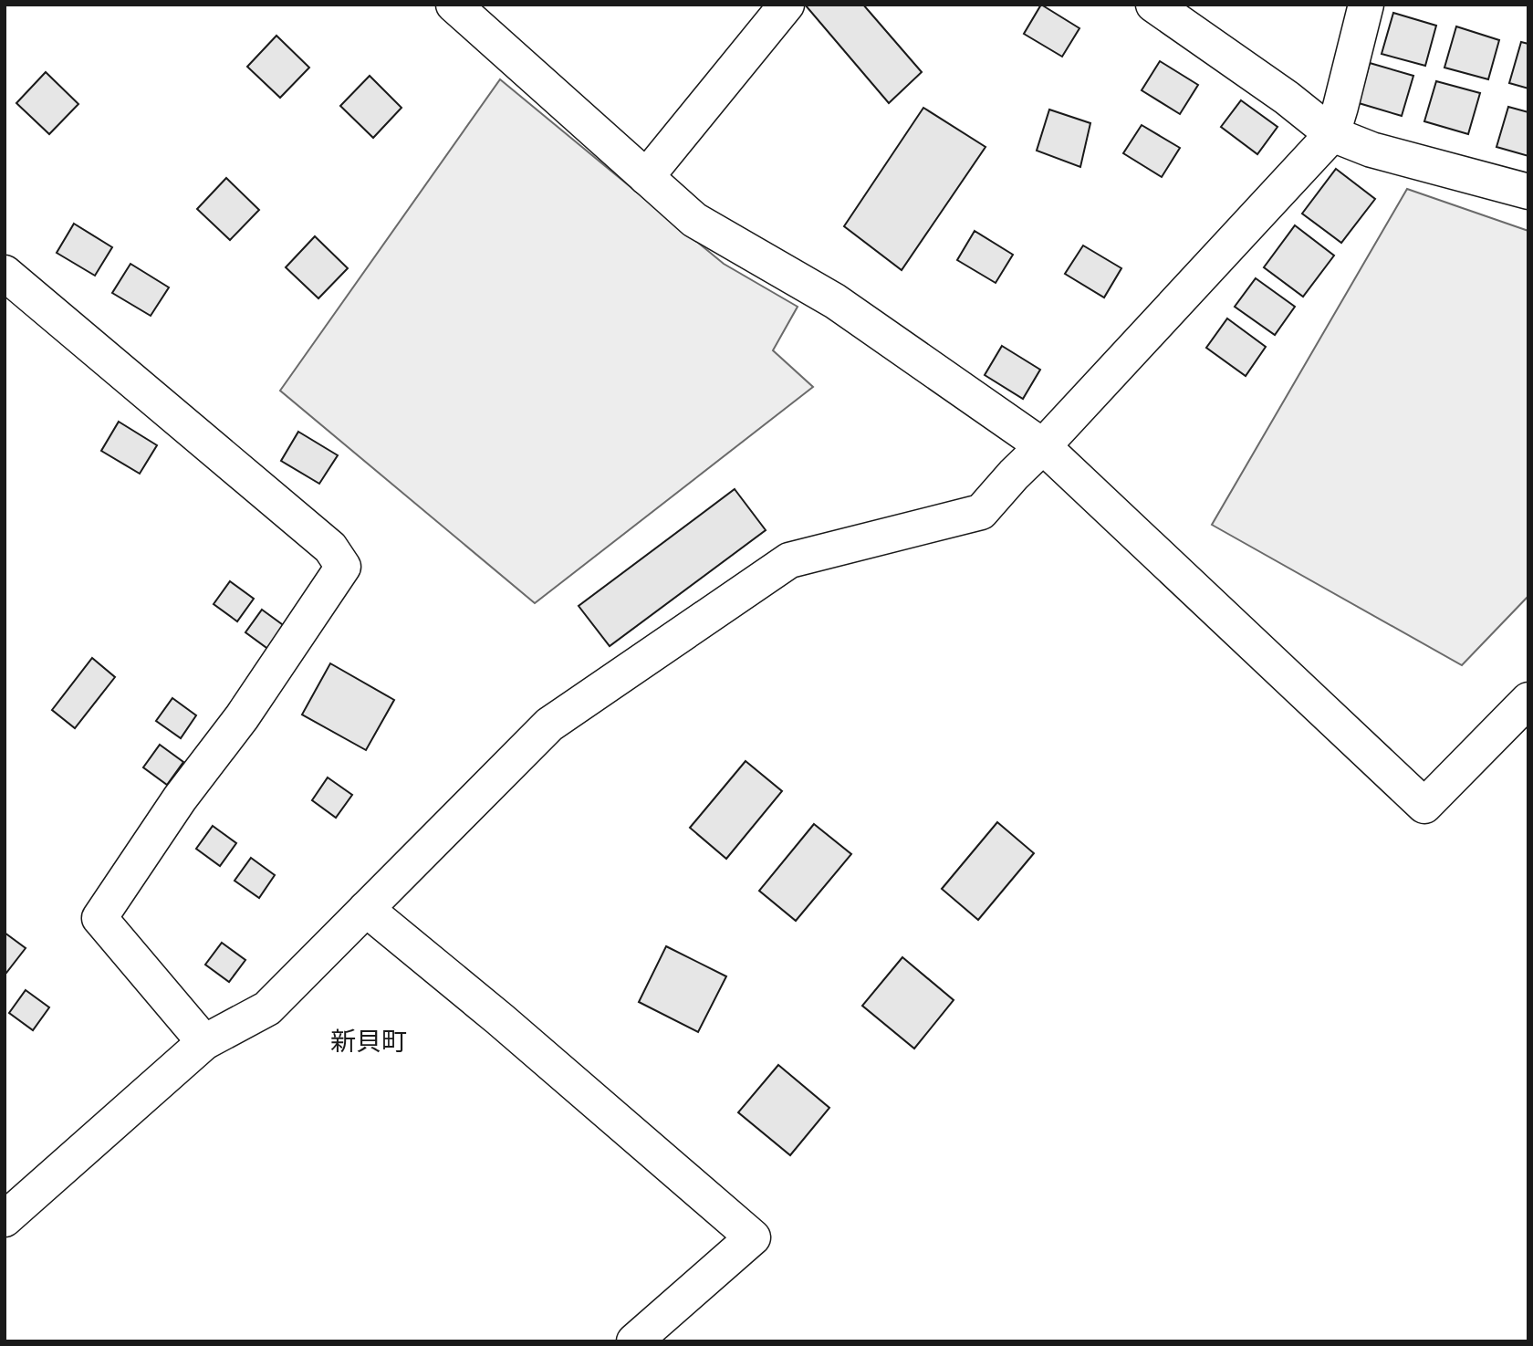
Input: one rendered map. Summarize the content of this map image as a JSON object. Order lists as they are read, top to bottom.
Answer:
{
  "districts": ["新貝町"]
}
